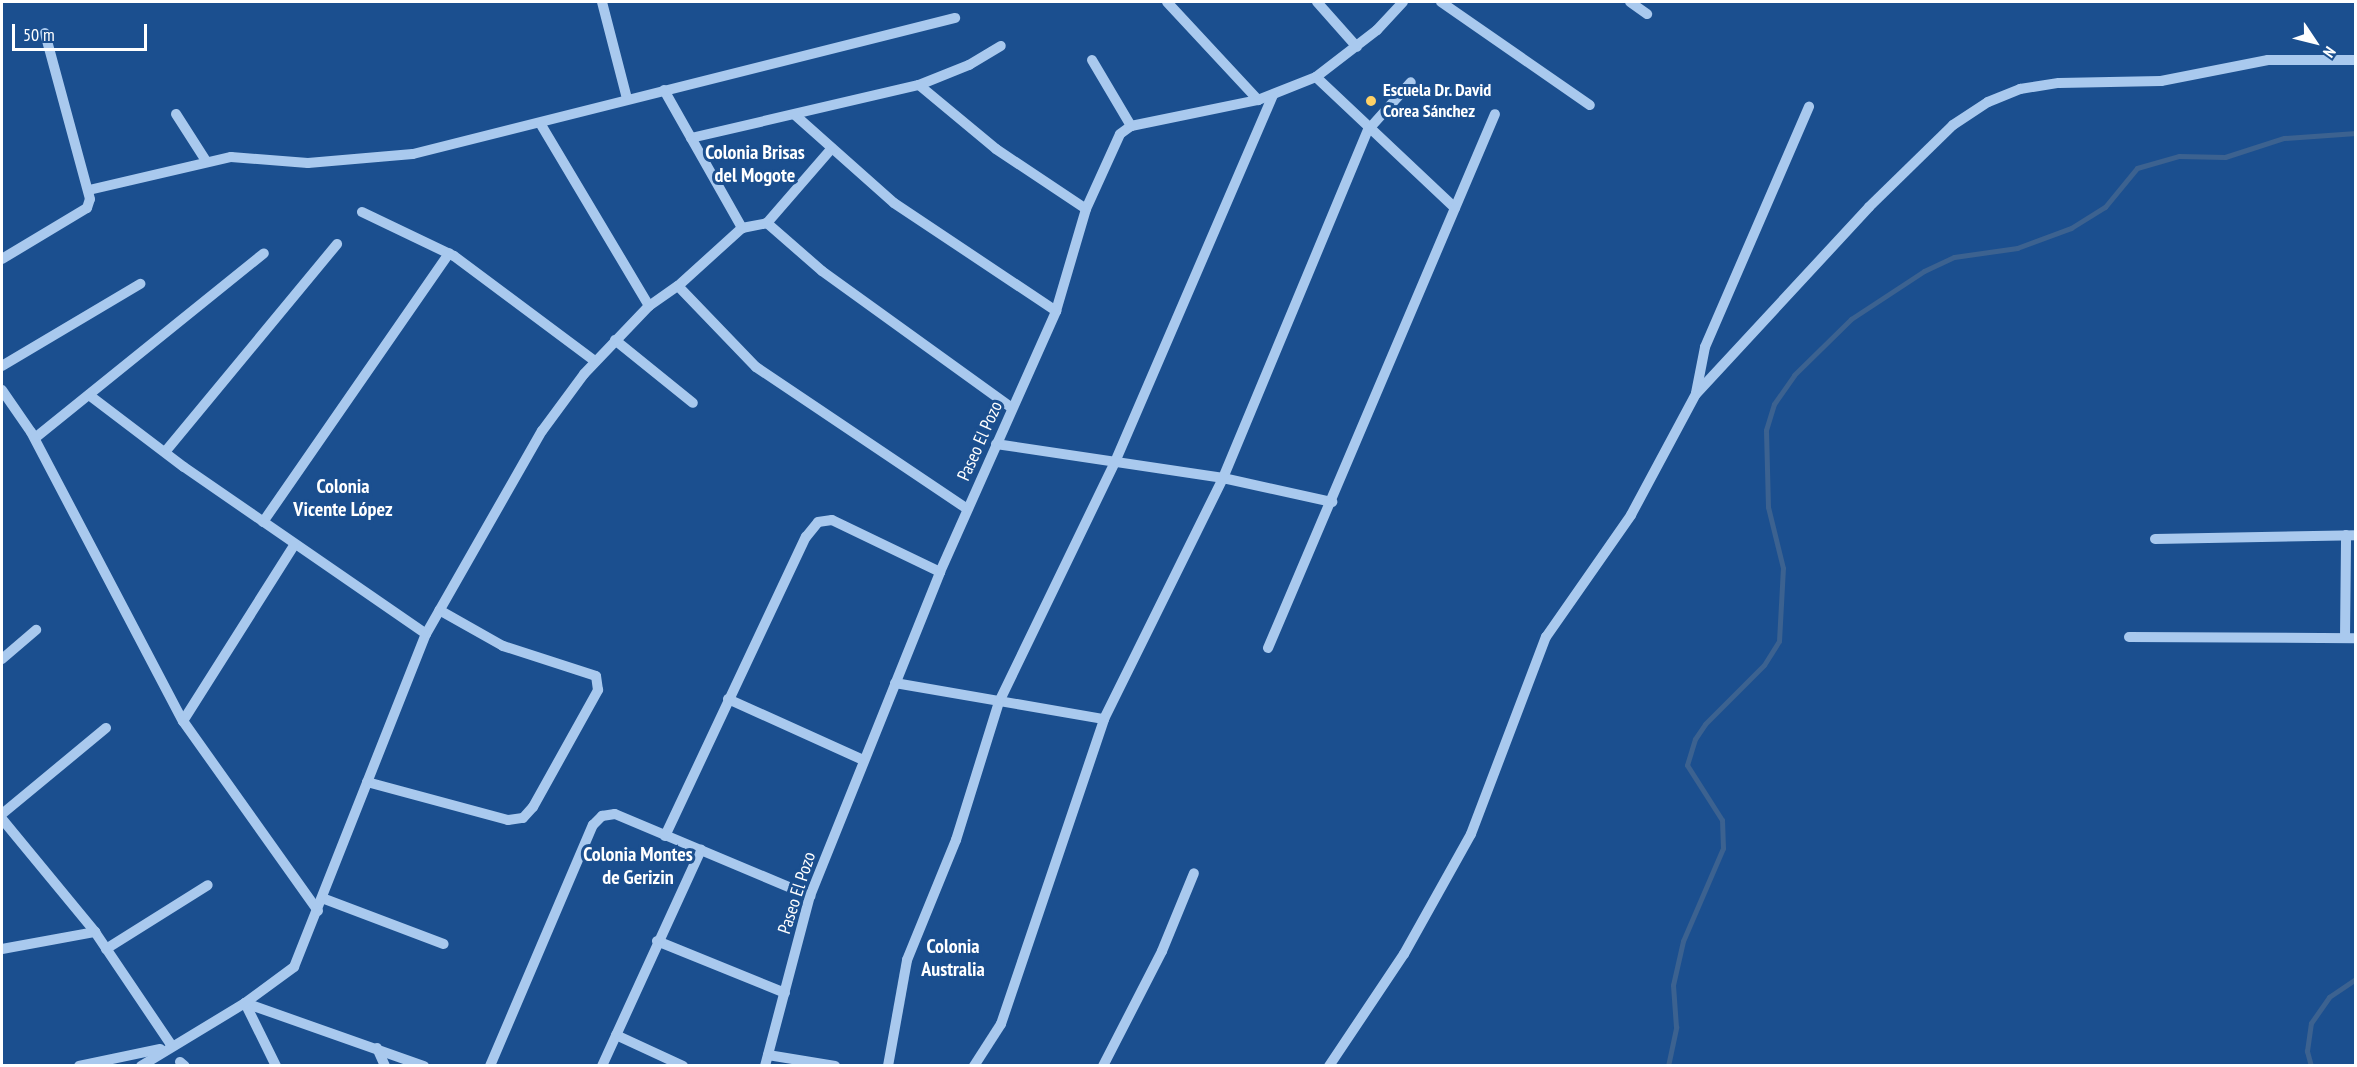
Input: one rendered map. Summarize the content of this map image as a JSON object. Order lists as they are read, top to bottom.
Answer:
{
  "streets": {
    "street": ["Paseo El Pozo"]
  },
  "districts": [
    "Colonia Brisas del Mogote",
    "Colonia Vicente López",
    "Colonia Montes de Gerizin",
    "Colonia Australia"
  ],
  "places": ["Escuela Dr. David Corea Sánchez"],
  "scale_bar": "50 m",
  "north": "bottom right"
}
